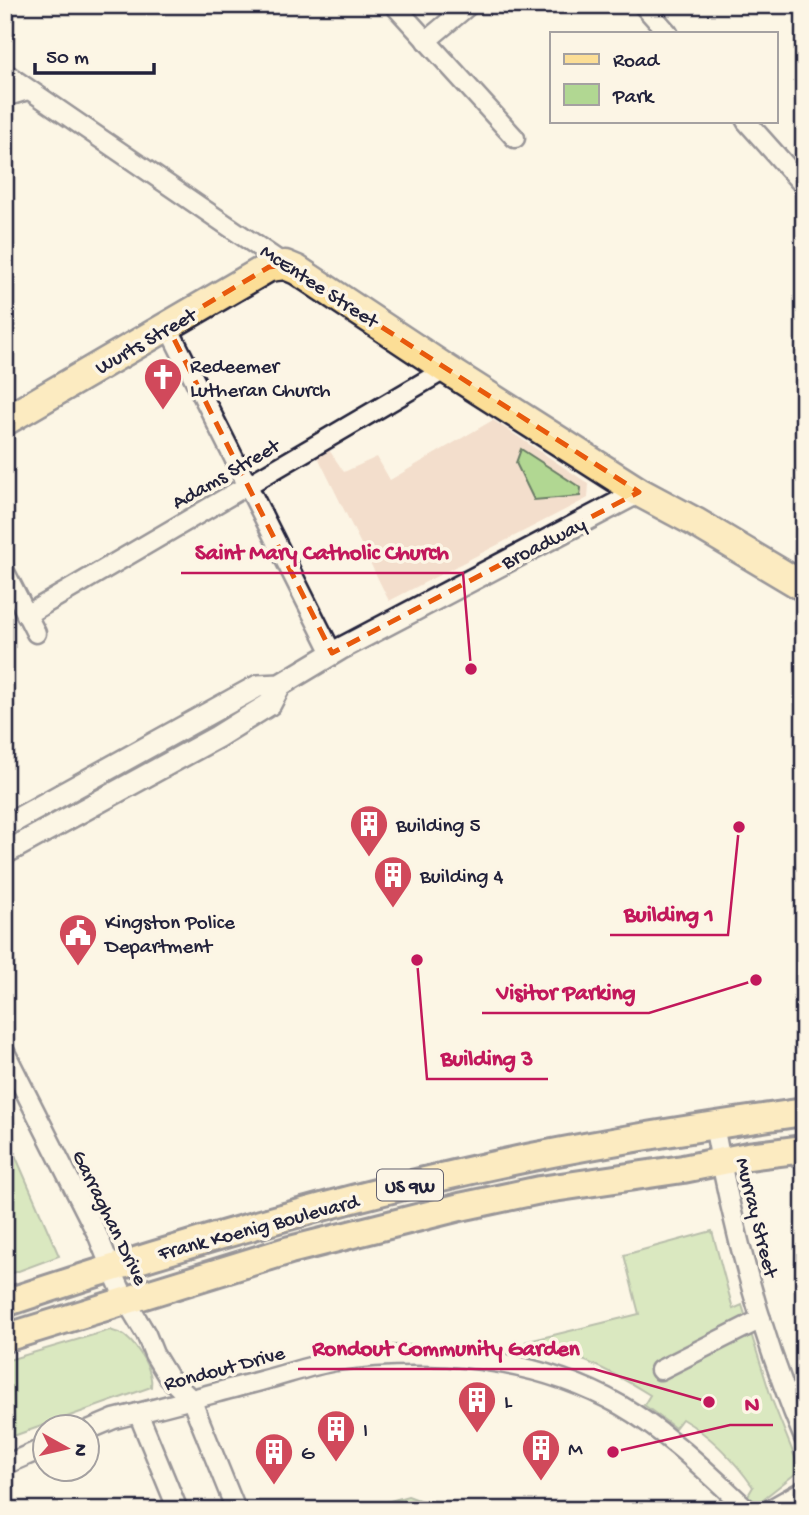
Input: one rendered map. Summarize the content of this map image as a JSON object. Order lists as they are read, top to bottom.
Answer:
{
  "streets": {
    "highway": ["McEntee Street", "Wurts Street"],
    "main road": ["US 9W", "Frank Koenig Boulevard"],
    "street": [
      "Adams Street",
      "Broadway",
      "Garraghan Drive",
      "Murray Street",
      "Rondout Drive"
    ]
  },
  "crossings": [
    ["McEntee Street", "Wurts Street"],
    ["McEntee Street", "Adams Street"],
    ["McEntee Street", "Broadway"],
    ["Garraghan Drive", "Frank Koenig Boulevard"],
    ["Garraghan Drive", "Rondout Drive"],
    ["Murray Street", "Frank Koenig Boulevard"]
  ],
  "places": {
    "church": ["Redeemer Lutheran Church"],
    "other": [
      "Saint Mary Catholic Church",
      "Building 1",
      "Building 3",
      "Visitor Parking",
      "Rondout Community Garden",
      "N"
    ],
    "building": [
      "Building 5",
      "Building 4",
      "L",
      "I",
      "M",
      "G"
    ],
    "public building": ["Kingston Police Department"]
  },
  "legend": ["Road", "Park"],
  "scale_bar": "50 m",
  "north": "right"
}
